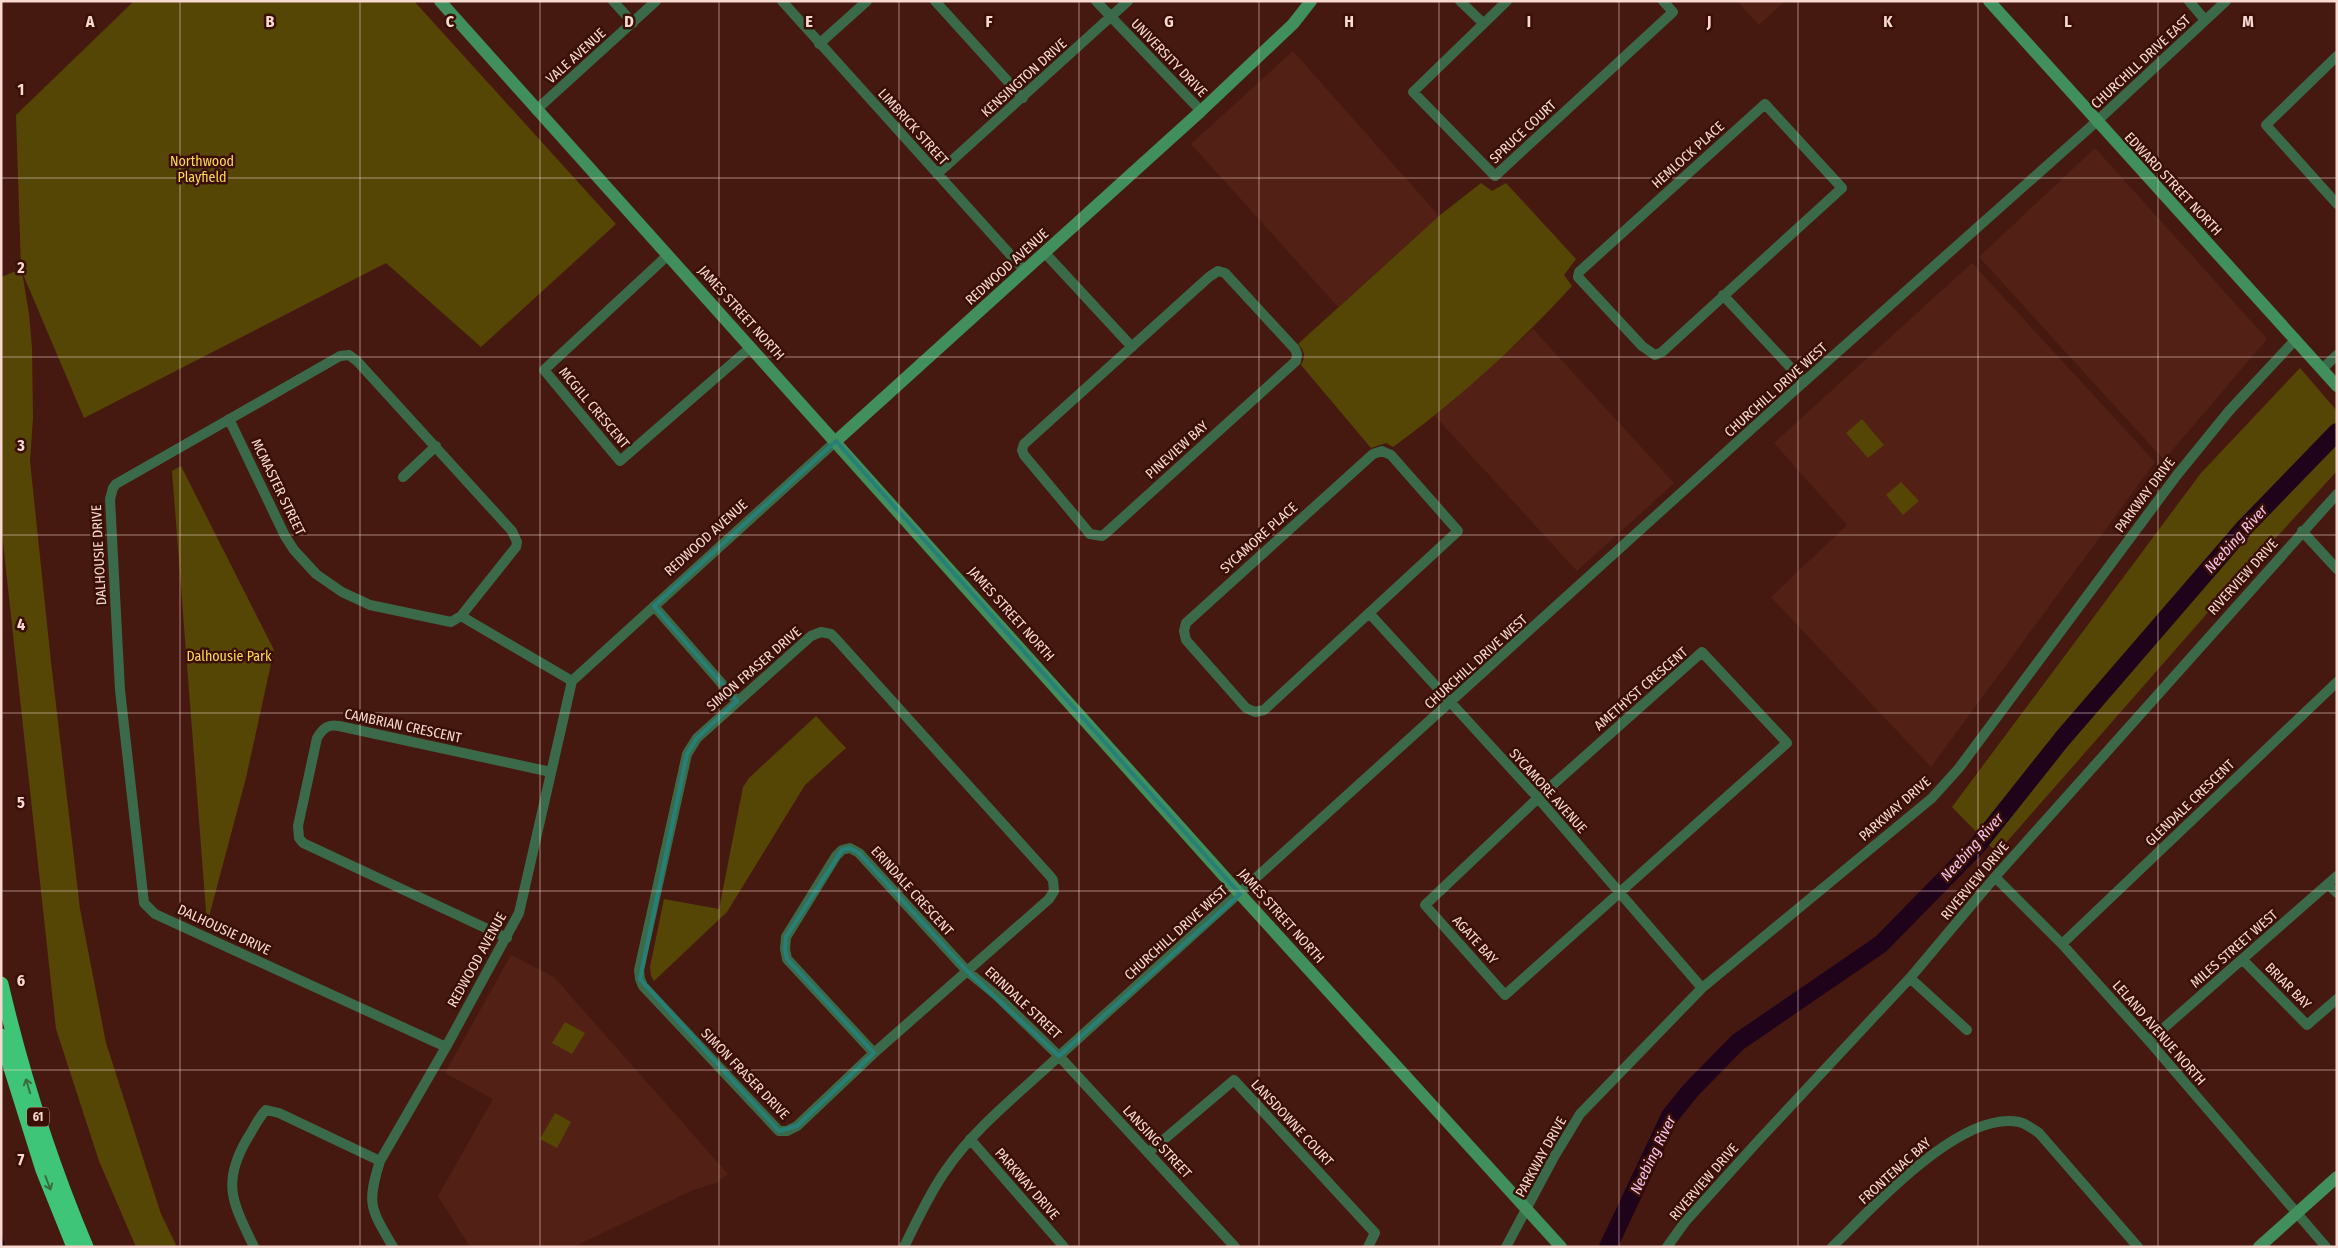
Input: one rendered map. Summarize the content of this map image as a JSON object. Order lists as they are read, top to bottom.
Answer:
{
  "streets": {
    "highway": ["61"],
    "street": [
      "VALE AVENUE",
      "UNIVERSITY DRIVE",
      "CHURCHILL DRIVE EAST",
      "KENSINGTON DRIVE",
      "LIMBRICK STREET",
      "SPRUCE COURT",
      "HEMLOCK PLACE",
      "EDWARD STREET NORTH",
      "REDWOOD AVENUE",
      "JAMES STREET NORTH",
      "CHURCHILL DRIVE WEST",
      "MCGILL CRESCENT",
      "PINEVIEW BAY",
      "MCMASTER STREET",
      "PARKWAY DRIVE",
      "SYCAMORE PLACE",
      "DALHOUSIE DRIVE",
      "RIVERVIEW DRIVE",
      "SIMON FRASER DRIVE",
      "AMETHYST CRESCENT",
      "CAMBRIAN CRESCENT",
      "SYCAMORE AVENUE",
      "GLENDALE CRESCENT",
      "ERINDALE CRESCENT",
      "AGATE BAY",
      "MILES STREET WEST",
      "BRIAR BAY",
      "ERINDALE STREET",
      "LELAND AVENUE NORTH",
      "LANSDOWNE COURT",
      "LANSING STREET",
      "FRONTENAC BAY"
    ]
  },
  "crossings": [
    ["VALE AVENUE", "JAMES STREET NORTH"],
    ["UNIVERSITY DRIVE", "KENSINGTON DRIVE"],
    ["UNIVERSITY DRIVE", "REDWOOD AVENUE"],
    ["CHURCHILL DRIVE EAST", "EDWARD STREET NORTH"],
    ["CHURCHILL DRIVE EAST", "CHURCHILL DRIVE WEST"],
    ["KENSINGTON DRIVE", "LIMBRICK STREET"],
    ["LIMBRICK STREET", "REDWOOD AVENUE"],
    ["EDWARD STREET NORTH", "CHURCHILL DRIVE WEST"],
    ["EDWARD STREET NORTH", "PARKWAY DRIVE"],
    ["REDWOOD AVENUE", "JAMES STREET NORTH"],
    ["REDWOOD AVENUE", "DALHOUSIE DRIVE"],
    ["REDWOOD AVENUE", "CAMBRIAN CRESCENT"],
    ["JAMES STREET NORTH", "CHURCHILL DRIVE WEST"],
    ["JAMES STREET NORTH", "MCGILL CRESCENT"],
    ["JAMES STREET NORTH", "PARKWAY DRIVE"],
    ["CHURCHILL DRIVE WEST", "PARKWAY DRIVE"],
    ["CHURCHILL DRIVE WEST", "SYCAMORE AVENUE"],
    ["CHURCHILL DRIVE WEST", "ERINDALE STREET"],
    ["CHURCHILL DRIVE WEST", "LANSING STREET"],
    ["MCMASTER STREET", "DALHOUSIE DRIVE"],
    ["PARKWAY DRIVE", "SYCAMORE AVENUE"],
    ["SYCAMORE PLACE", "SYCAMORE AVENUE"],
    ["RIVERVIEW DRIVE", "LELAND AVENUE NORTH"],
    ["SIMON FRASER DRIVE", "ERINDALE CRESCENT"],
    ["SIMON FRASER DRIVE", "ERINDALE STREET"],
    ["AMETHYST CRESCENT", "SYCAMORE AVENUE"],
    ["AMETHYST CRESCENT", "AGATE BAY"],
    ["SYCAMORE AVENUE", "AGATE BAY"],
    ["GLENDALE CRESCENT", "LELAND AVENUE NORTH"],
    ["ERINDALE CRESCENT", "ERINDALE STREET"],
    ["MILES STREET WEST", "BRIAR BAY"],
    ["MILES STREET WEST", "LELAND AVENUE NORTH"],
    ["ERINDALE STREET", "LANSING STREET"],
    ["LANSDOWNE COURT", "LANSING STREET"]
  ],
  "water": ["Neebing River"],
  "parks": ["Northwood Playfield", "Dalhousie Park"],
  "grid": {
    "columns": [
      "A",
      "B",
      "C",
      "D",
      "E",
      "F",
      "G",
      "H",
      "I",
      "J",
      "K",
      "L",
      "M"
    ],
    "rows": [
      "1",
      "2",
      "3",
      "4",
      "5",
      "6",
      "7"
    ]
  }
}
